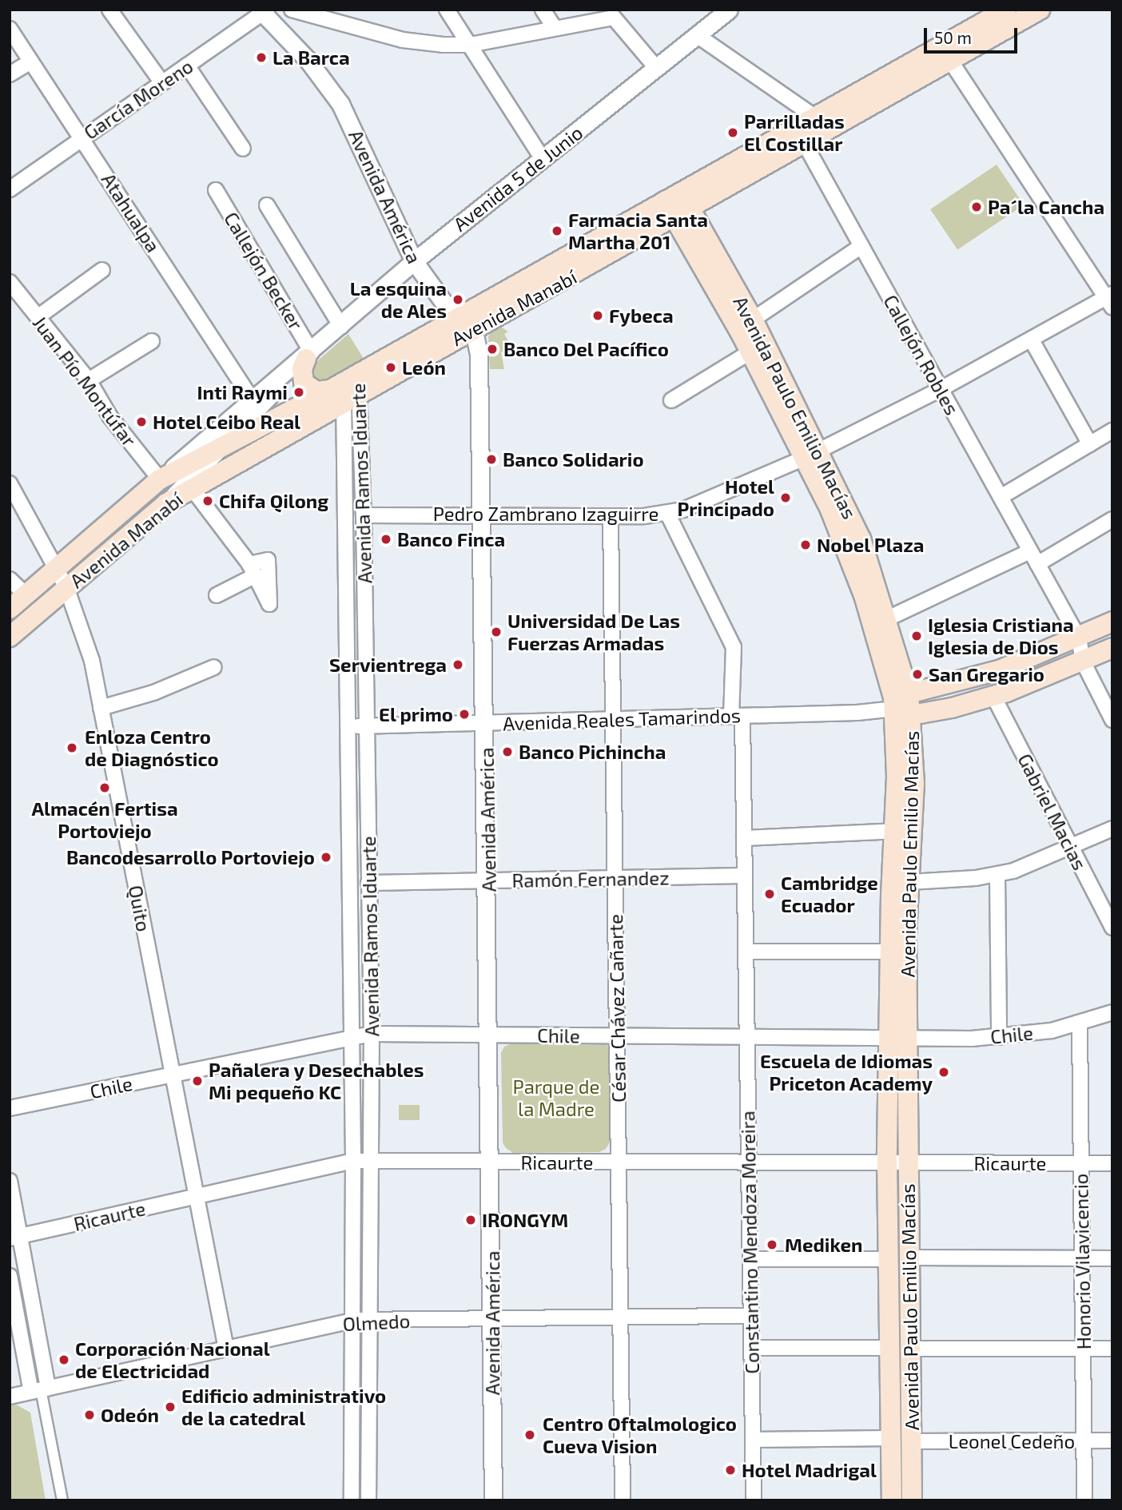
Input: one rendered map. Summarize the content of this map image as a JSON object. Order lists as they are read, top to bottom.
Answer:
{
  "streets": {
    "main road": ["Avenida Manabí", "Avenida Paulo Emilio Macías", "Avenida Reales Tamarindos"],
    "street": [
      "García Moreno",
      "Avenida 5 de Junio",
      "Avenida América",
      "Atahualpa",
      "Callejón Becker",
      "Callejón Robles",
      "Juan Pío Montúfar",
      "Avenida Ramos Iduarte",
      "Pedro Zambrano Izaguirre",
      "Gabriel Macias",
      "Ramón Fernandez",
      "Quito",
      "César Chávez Cañarte",
      "Chile",
      "Ricaurte",
      "Constantino Mendoza Moreira",
      "Honorio Vilavicencio",
      "Olmedo",
      "Leonel Cedeño"
    ]
  },
  "crossings": [
    ["García Moreno", "Avenida América"],
    ["García Moreno", "Atahualpa"],
    ["Avenida 5 de Junio", "Avenida América"],
    ["Avenida 5 de Junio", "Atahualpa"],
    ["Avenida 5 de Junio", "Callejón Becker"],
    ["Avenida 5 de Junio", "Avenida Manabí"],
    ["Avenida 5 de Junio", "Juan Pío Montúfar"],
    ["Avenida América", "Avenida Manabí"],
    ["Avenida América", "Pedro Zambrano Izaguirre"],
    ["Avenida América", "Avenida Reales Tamarindos"],
    ["Avenida América", "Ramón Fernandez"],
    ["Avenida América", "Chile"],
    ["Avenida América", "Ricaurte"],
    ["Avenida América", "Olmedo"],
    ["Avenida Manabí", "Callejón Robles"],
    ["Avenida Manabí", "Juan Pío Montúfar"],
    ["Avenida Manabí", "Avenida Paulo Emilio Macías"],
    ["Avenida Manabí", "Avenida Ramos Iduarte"],
    ["Avenida Manabí", "Quito"],
    ["Callejón Robles", "Pedro Zambrano Izaguirre"],
    ["Callejón Robles", "Avenida Reales Tamarindos"],
    ["Avenida Paulo Emilio Macías", "Pedro Zambrano Izaguirre"],
    ["Avenida Paulo Emilio Macías", "Avenida Reales Tamarindos"],
    ["Avenida Paulo Emilio Macías", "Chile"],
    ["Avenida Paulo Emilio Macías", "Ricaurte"],
    ["Avenida Paulo Emilio Macías", "Leonel Cedeño"],
    ["Avenida Ramos Iduarte", "Pedro Zambrano Izaguirre"],
    ["Avenida Ramos Iduarte", "Avenida Reales Tamarindos"],
    ["Avenida Ramos Iduarte", "Ramón Fernandez"],
    ["Avenida Ramos Iduarte", "Chile"],
    ["Avenida Ramos Iduarte", "Ricaurte"],
    ["Avenida Ramos Iduarte", "Olmedo"],
    ["Pedro Zambrano Izaguirre", "César Chávez Cañarte"],
    ["Pedro Zambrano Izaguirre", "Constantino Mendoza Moreira"],
    ["Avenida Reales Tamarindos", "Gabriel Macias"],
    ["Avenida Reales Tamarindos", "César Chávez Cañarte"],
    ["Avenida Reales Tamarindos", "Constantino Mendoza Moreira"],
    ["Ramón Fernandez", "César Chávez Cañarte"],
    ["Ramón Fernandez", "Constantino Mendoza Moreira"],
    ["Quito", "Chile"],
    ["Quito", "Ricaurte"],
    ["Quito", "Olmedo"],
    ["César Chávez Cañarte", "Chile"],
    ["César Chávez Cañarte", "Ricaurte"],
    ["César Chávez Cañarte", "Olmedo"],
    ["Chile", "Constantino Mendoza Moreira"],
    ["Chile", "Honorio Vilavicencio"],
    ["Ricaurte", "Constantino Mendoza Moreira"],
    ["Ricaurte", "Honorio Vilavicencio"],
    ["Constantino Mendoza Moreira", "Olmedo"],
    ["Honorio Vilavicencio", "Leonel Cedeño"]
  ],
  "parks": ["Parque de la Madre"],
  "places": [
    "La Barca",
    "Parrilladas El Costillar",
    "Pa´la Cancha",
    "Farmacia Santa Martha 201",
    "La esquina de Ales",
    "Fybeca",
    "Banco Del Pacífico",
    "León",
    "Inti Raymi",
    "Hotel Ceibo Real",
    "Banco Solidario",
    "Hotel Principado",
    "Chifa Qilong",
    "Banco Finca",
    "Nobel Plaza",
    "Universidad De Las Fuerzas Armadas",
    "Iglesia Cristiana Iglesia de Dios",
    "Servientrega",
    "San Gregario",
    "El primo",
    "Enloza Centro de Diagnóstico",
    "Banco Pichincha",
    "Almacén Fertisa Portoviejo",
    "Bancodesarrollo Portoviejo",
    "Cambridge Ecuador",
    "Escuela de Idiomas Priceton Academy",
    "Pañalera y Desechables Mi pequeño KC",
    "IRONGYM",
    "Mediken",
    "Corporación Nacional de Electricidad",
    "Edificio administrativo de la catedral",
    "Odeón",
    "Centro Oftalmologico Cueva Vision",
    "Hotel Madrigal"
  ],
  "scale_bar": "50 m"
}
